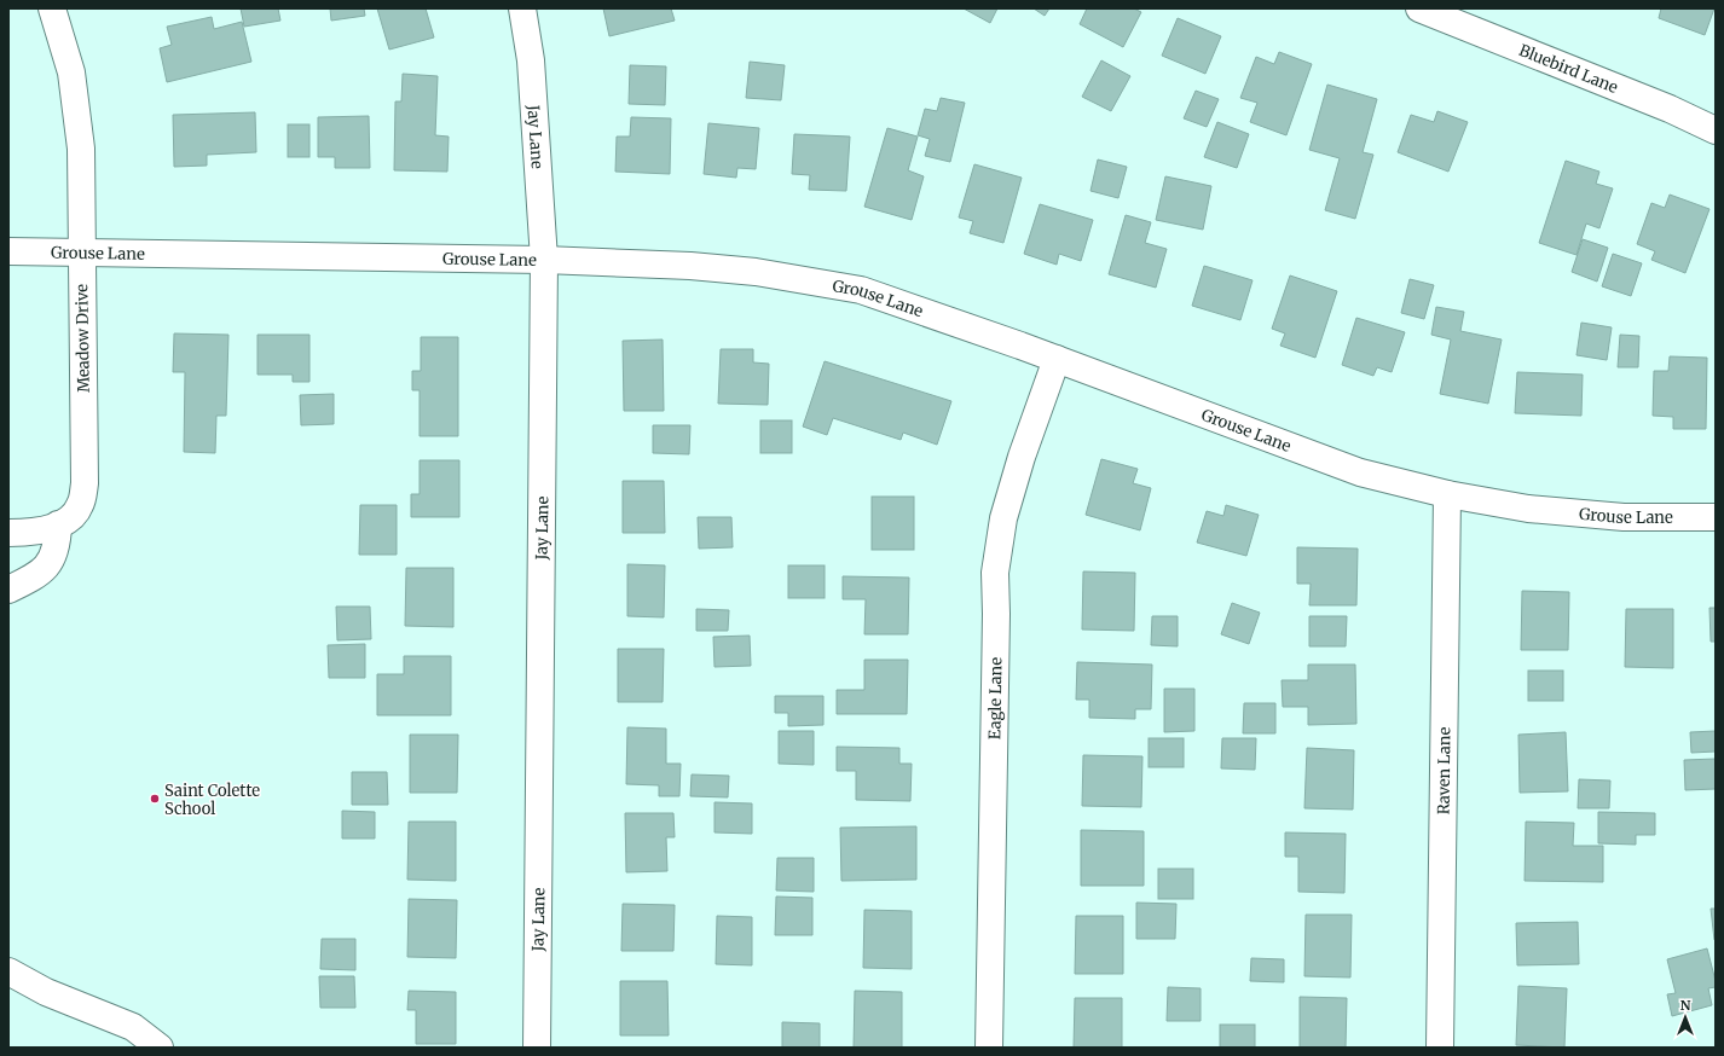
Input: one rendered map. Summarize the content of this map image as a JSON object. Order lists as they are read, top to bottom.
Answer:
{
  "streets": {
    "street": [
      "Bluebird Lane",
      "Jay Lane",
      "Grouse Lane",
      "Meadow Drive",
      "Eagle Lane",
      "Raven Lane"
    ]
  },
  "crossings": [
    ["Jay Lane", "Grouse Lane"],
    ["Grouse Lane", "Meadow Drive"],
    ["Grouse Lane", "Eagle Lane"],
    ["Grouse Lane", "Raven Lane"]
  ],
  "places": ["Saint Colette School"],
  "north": "top"
}
